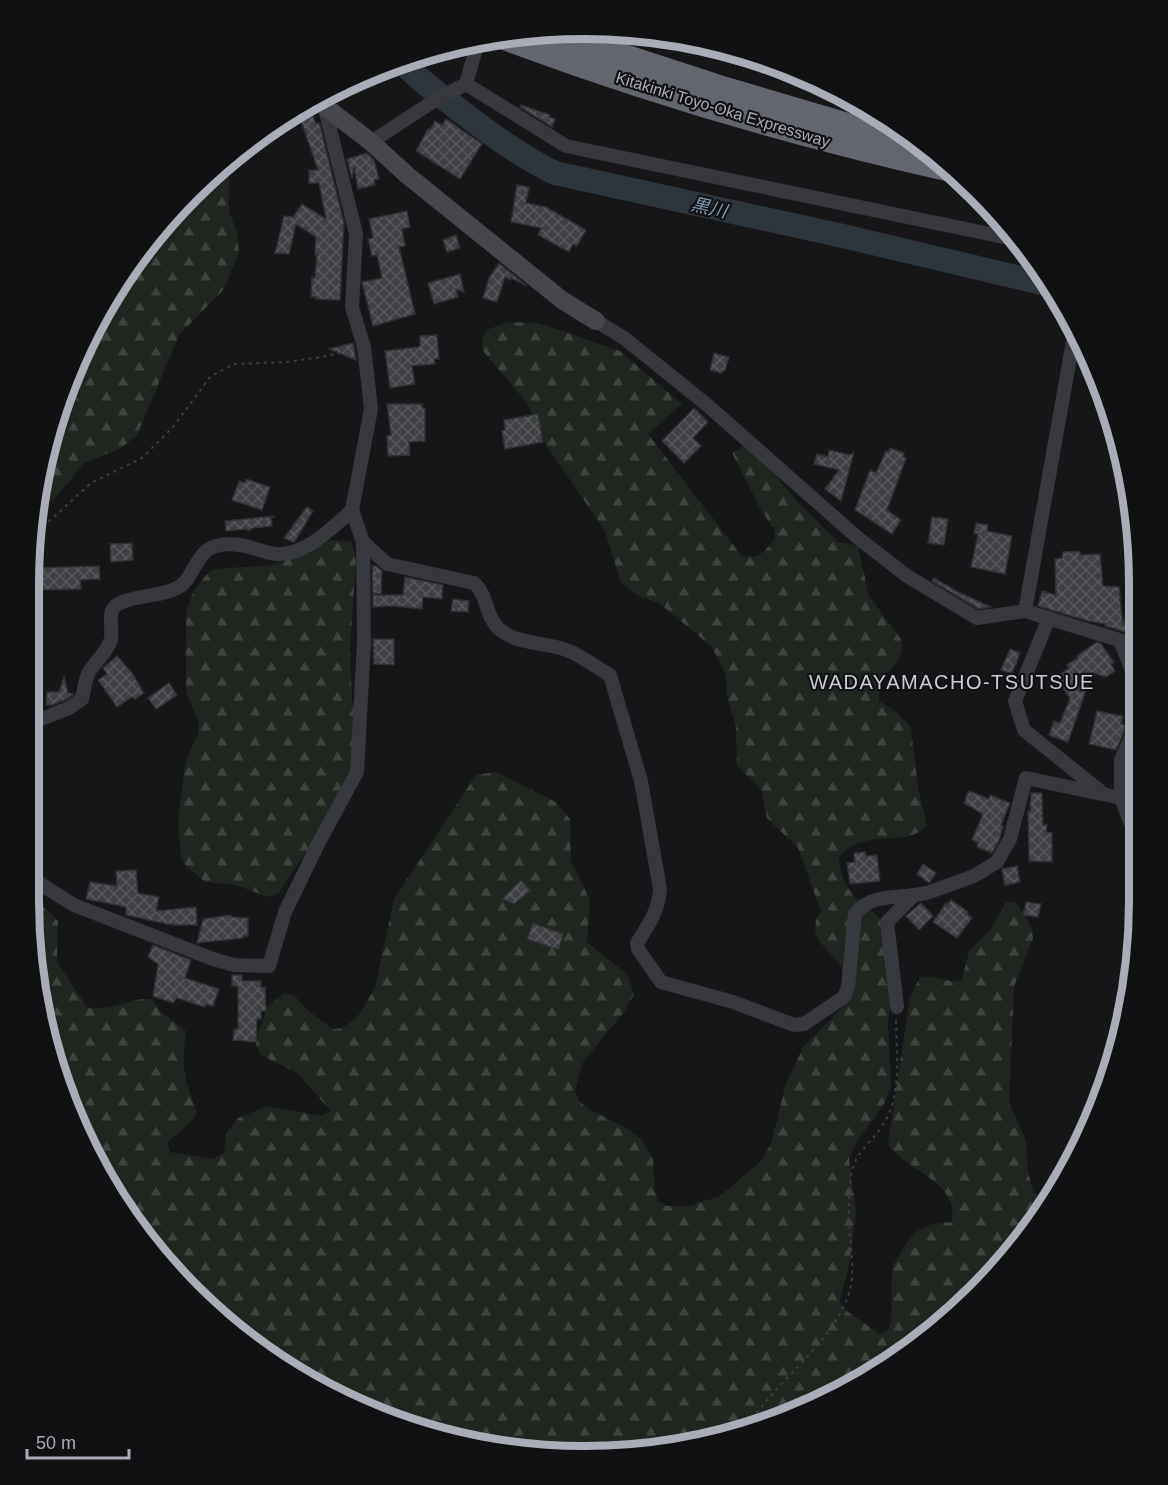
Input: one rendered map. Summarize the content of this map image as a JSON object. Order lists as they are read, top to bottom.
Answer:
{
  "streets": {
    "highway": ["Kitakinki Toyo-Oka Expressway"]
  },
  "districts": ["WADAYAMACHO-TSUTSUE"],
  "water": ["黒川"],
  "scale_bar": "50 m"
}
